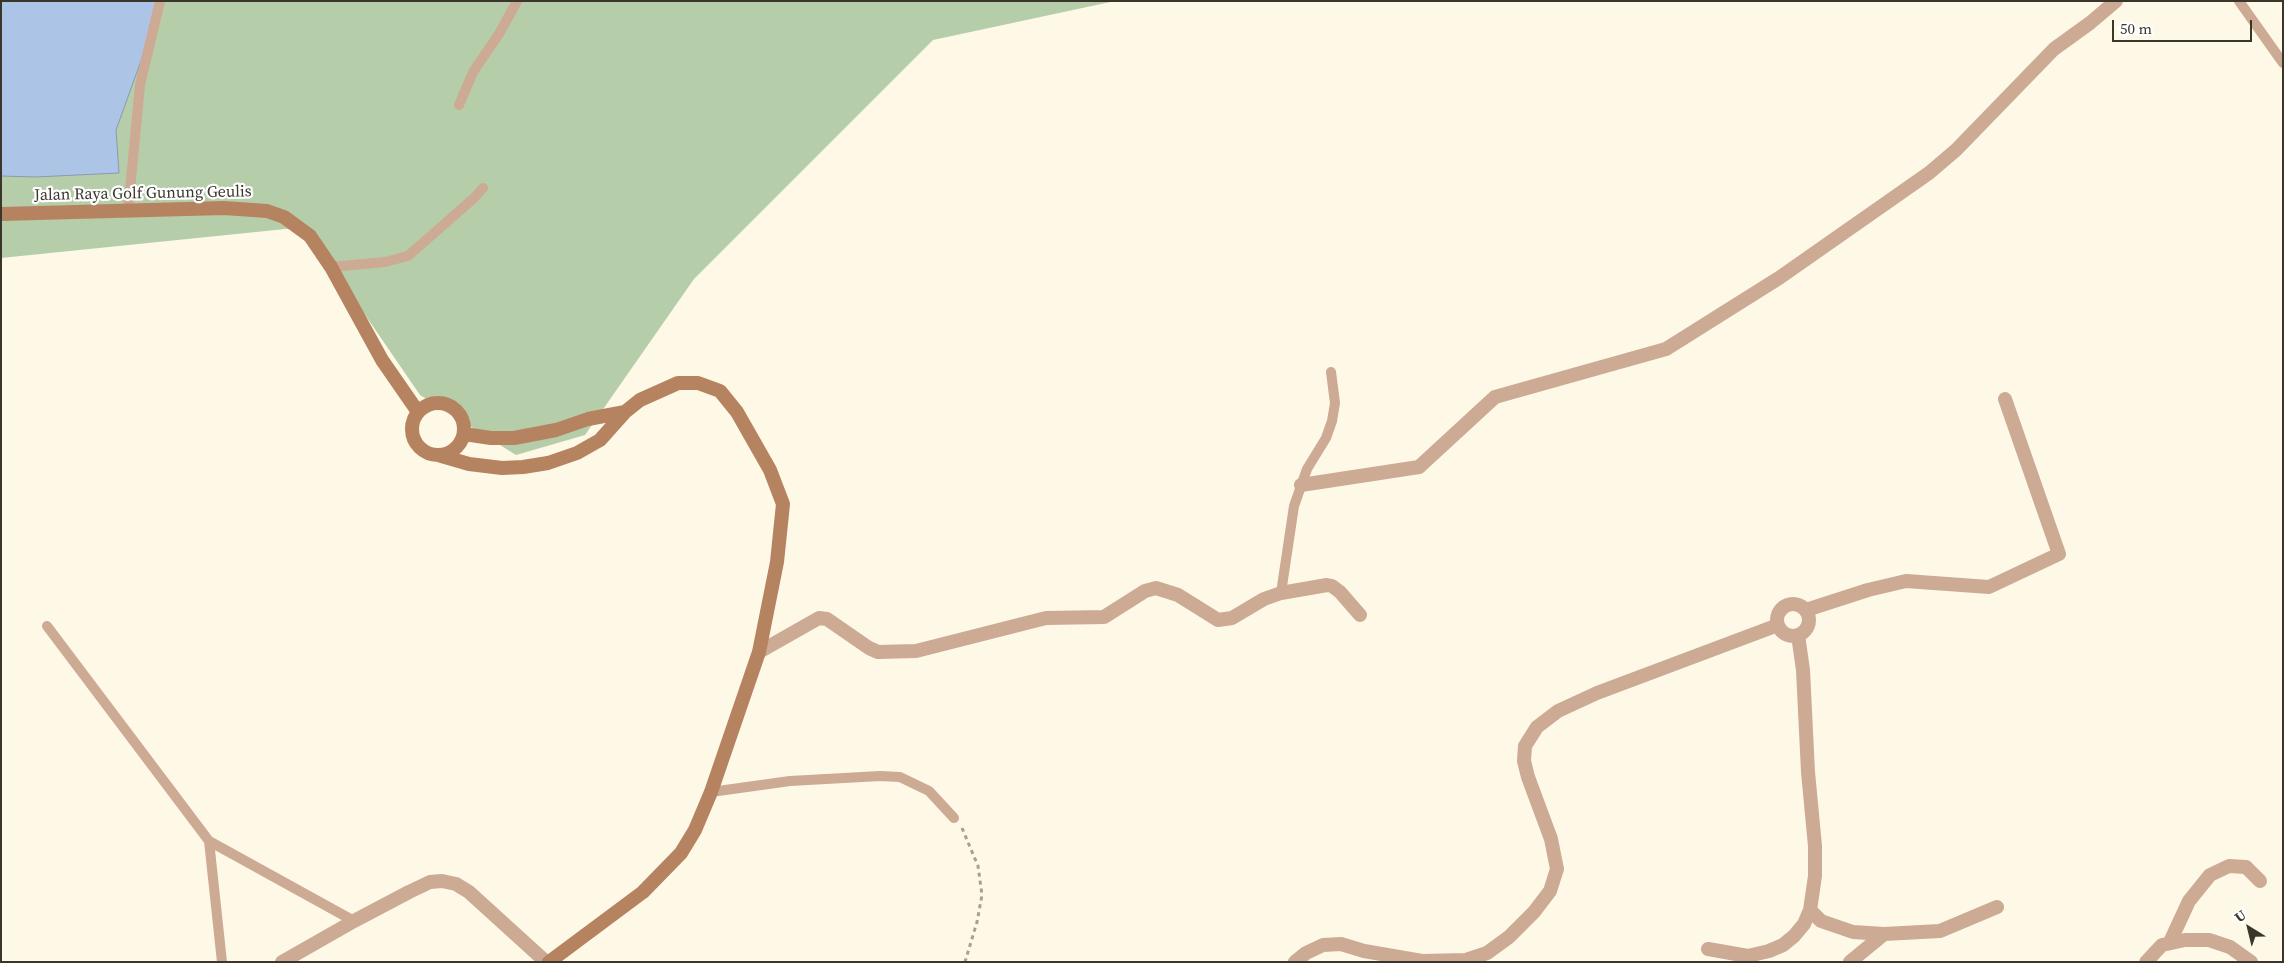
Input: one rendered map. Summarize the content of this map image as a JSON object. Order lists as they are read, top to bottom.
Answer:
{
  "streets": {
    "main road": ["Jalan Raya Golf Gunung Geulis"]
  },
  "scale_bar": "50 m",
  "north": "top left"
}
